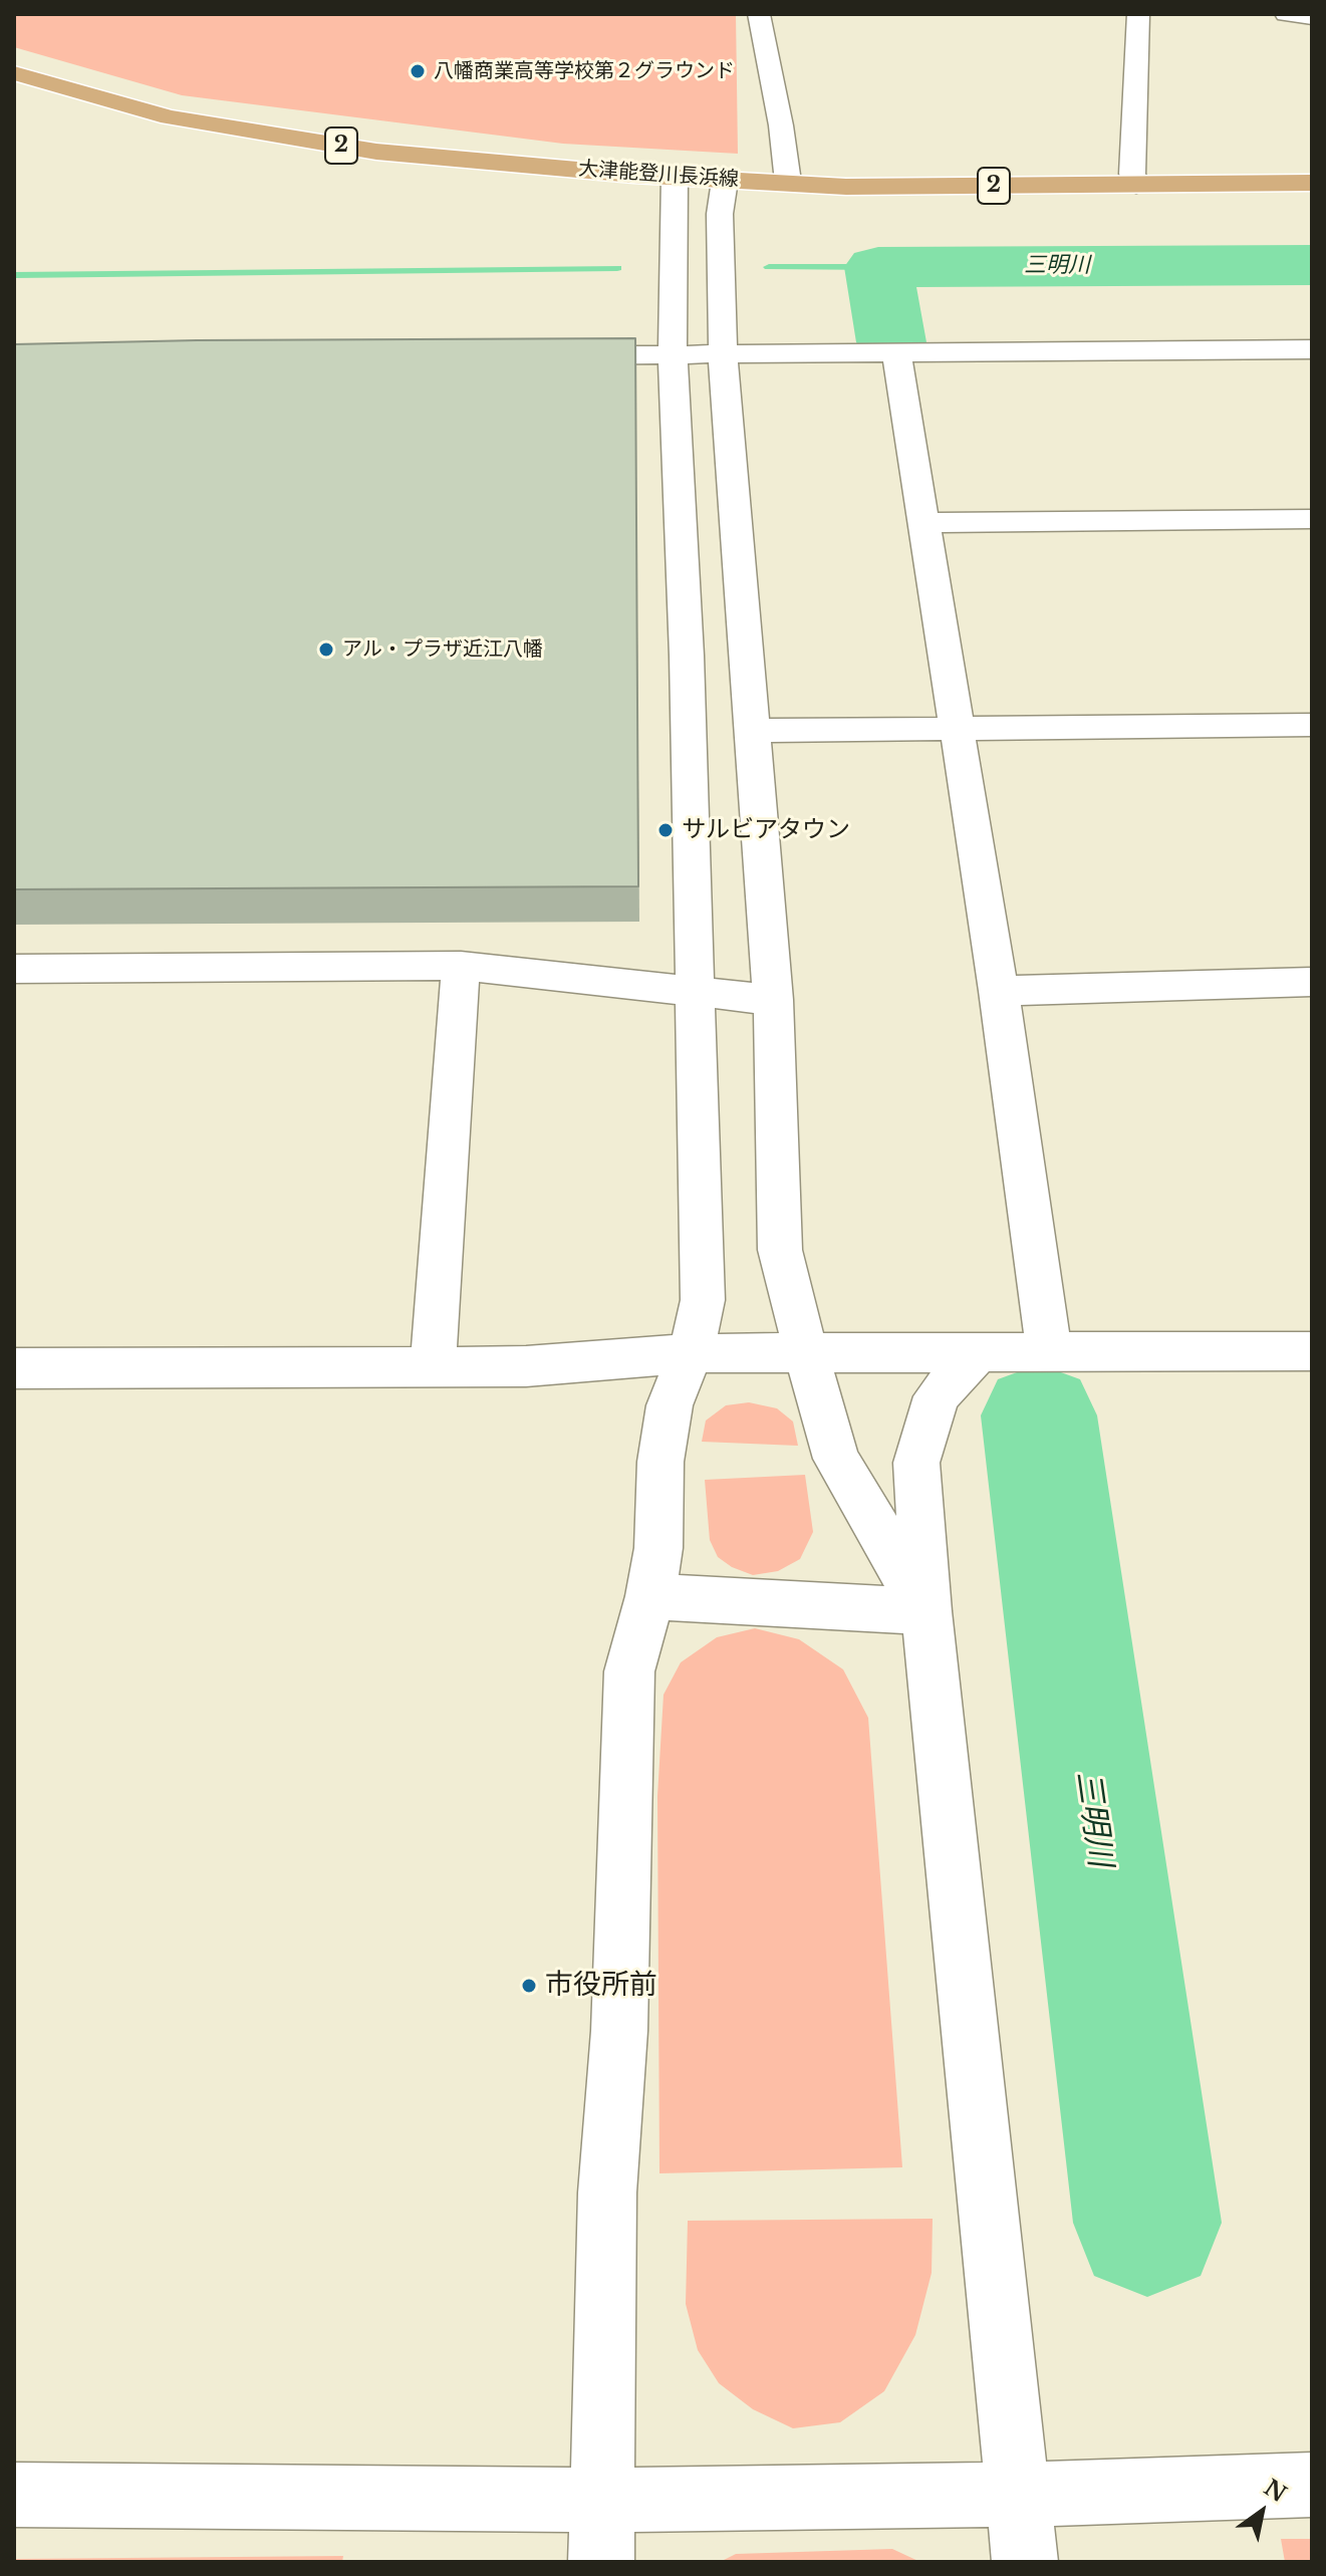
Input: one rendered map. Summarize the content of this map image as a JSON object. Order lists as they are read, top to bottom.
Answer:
{
  "streets": {
    "main road": ["2", "大津能登川長浜線"]
  },
  "water": ["三明川"],
  "places": [
    "八幡商業高等学校第２グラウンド",
    "アル・プラザ近江八幡",
    "サルビアタウン",
    "市役所前"
  ],
  "north": "top right"
}
